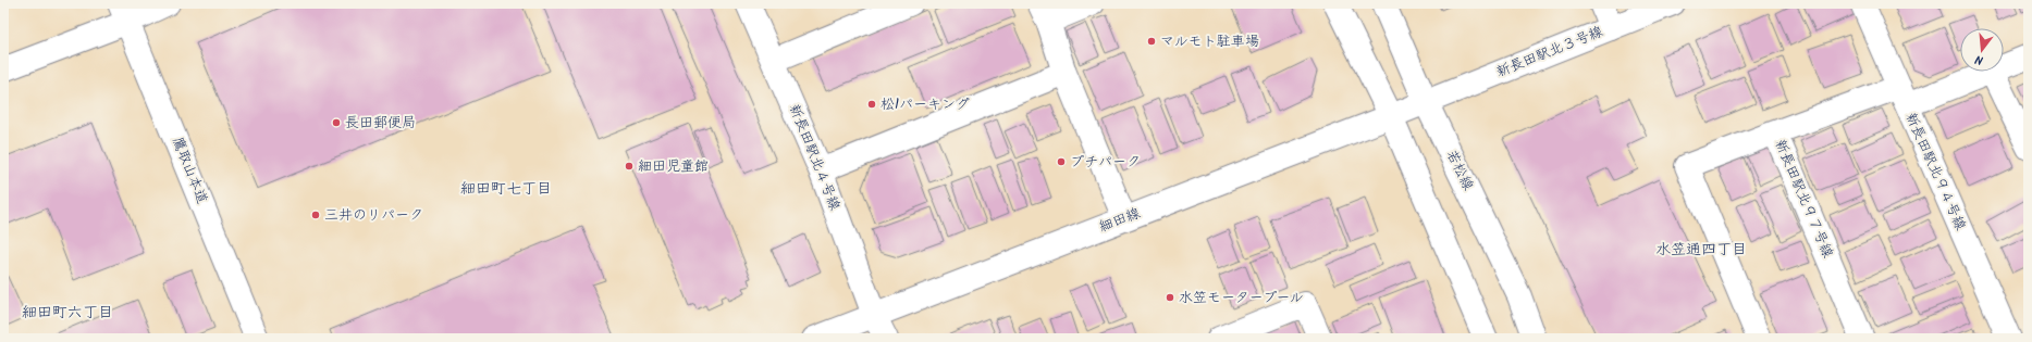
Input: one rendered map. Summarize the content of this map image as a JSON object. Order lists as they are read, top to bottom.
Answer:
{
  "streets": {
    "street": [
      "新長田駅北３号線",
      "新長田駅北４号線",
      "鷹取山本道",
      "若松線",
      "新長田駅北９４号線",
      "新長田駅北９７号線",
      "細田線"
    ]
  },
  "crossings": [
    ["新長田駅北３号線", "若松線"],
    ["新長田駅北３号線", "細田線"],
    ["新長田駅北４号線", "細田線"],
    ["若松線", "細田線"],
    ["新長田駅北９４号線", "新長田駅北９７号線"]
  ],
  "districts": ["細田町七丁目", "水笠通四丁目", "細田町六丁目"],
  "places": [
    "マルモト駐車場",
    "松1パーキング",
    "長田郵便局",
    "プチパーク",
    "細田児童館",
    "三井のリパーク",
    "水笠モータープール"
  ],
  "north": "bottom"
}
